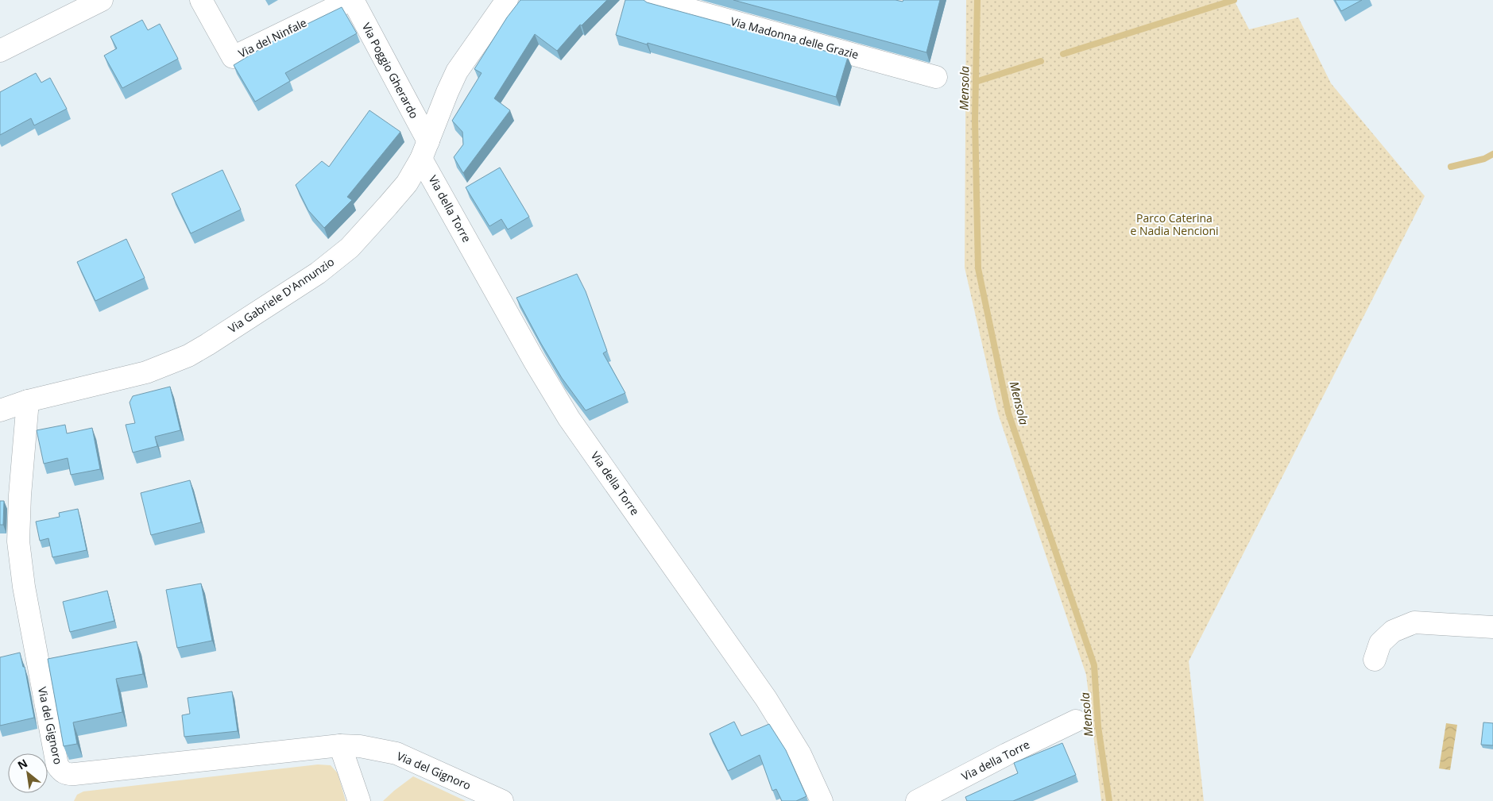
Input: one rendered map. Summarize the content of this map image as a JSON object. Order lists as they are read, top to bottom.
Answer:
{
  "streets": {
    "street": [
      "Via del Ninfale",
      "Via Madonna delle Grazie",
      "Via Poggio Gherardo",
      "Via della Torre",
      "Via Gabriele D'Annunzio",
      "Via del Gignoro"
    ]
  },
  "crossings": [
    ["Via del Ninfale", "Via Poggio Gherardo"],
    ["Via Poggio Gherardo", "Via della Torre"],
    ["Via Poggio Gherardo", "Via Gabriele D'Annunzio"],
    ["Via della Torre", "Via Gabriele D'Annunzio"],
    ["Via Gabriele D'Annunzio", "Via del Gignoro"]
  ],
  "water": ["Mensola"],
  "parks": ["Parco Caterina e Nadia Nencioni"],
  "north": "top left"
}
